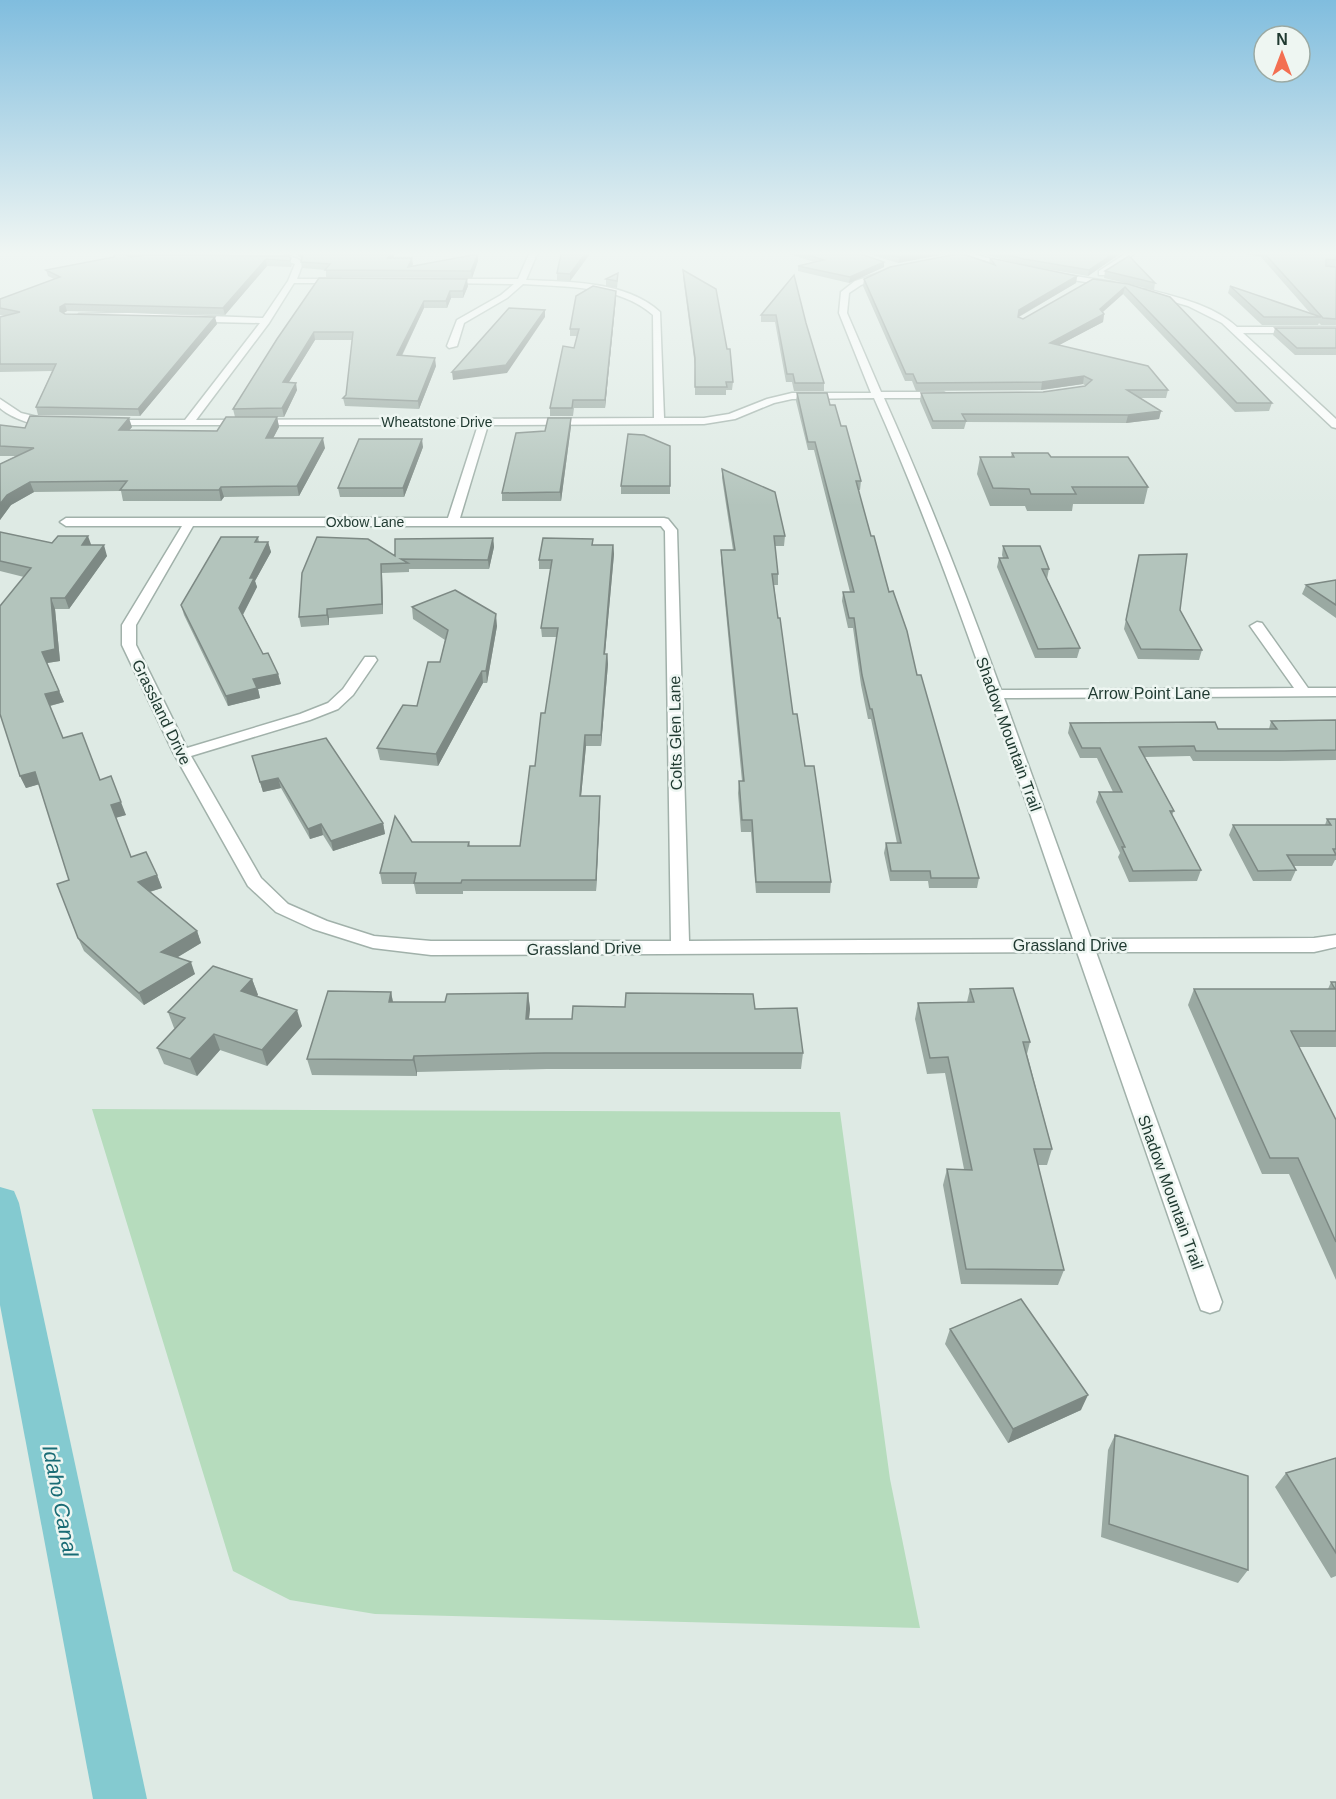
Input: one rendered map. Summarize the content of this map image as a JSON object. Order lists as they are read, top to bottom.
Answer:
{
  "streets": {
    "street": [
      "Wheatstone Drive",
      "Oxbow Lane",
      "Arrow Point Lane",
      "Grassland Drive",
      "Colts Glen Lane",
      "Shadow Mountain Trail"
    ]
  },
  "crossings": [
    ["Wheatstone Drive", "Shadow Mountain Trail"],
    ["Oxbow Lane", "Grassland Drive"],
    ["Oxbow Lane", "Colts Glen Lane"],
    ["Arrow Point Lane", "Shadow Mountain Trail"],
    ["Grassland Drive", "Colts Glen Lane"],
    ["Grassland Drive", "Shadow Mountain Trail"]
  ],
  "water": ["Idaho Canal"],
  "north": "top"
}
